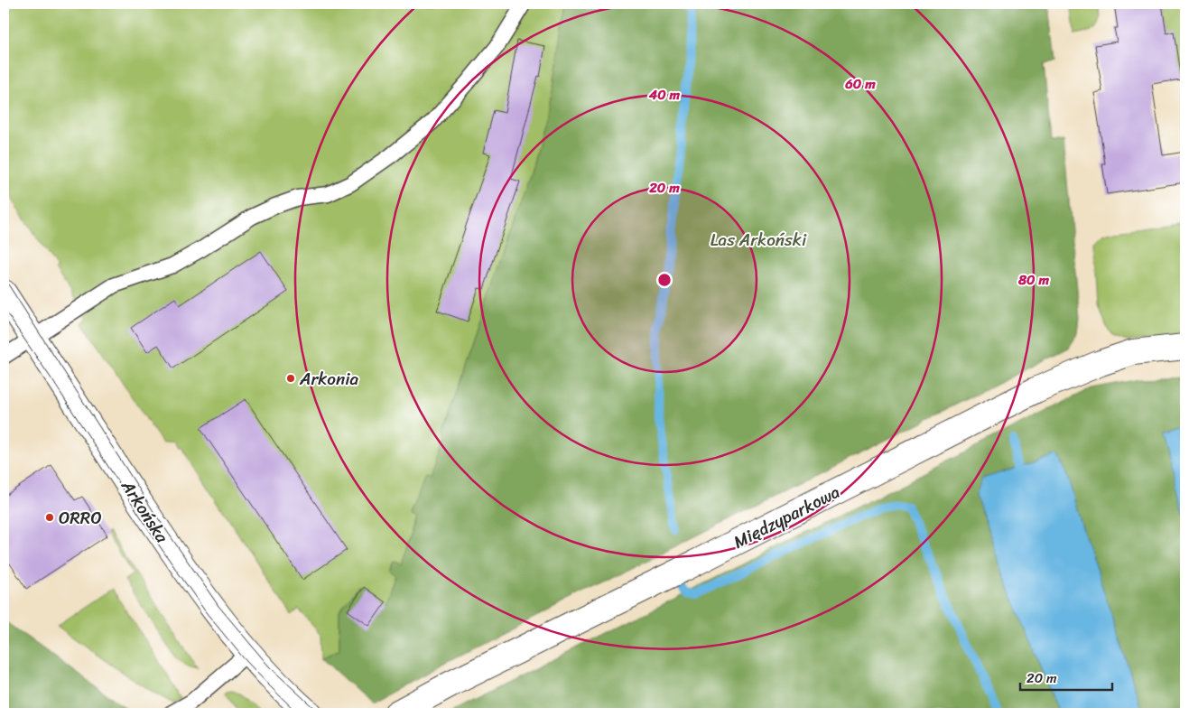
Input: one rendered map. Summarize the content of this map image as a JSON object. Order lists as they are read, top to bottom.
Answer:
{
  "streets": {
    "street": ["Arkońska", "Międzyparkowa"]
  },
  "parks": ["Las Arkoński"],
  "places": ["Arkonia", "ORRO"],
  "scale_bar": "20 m",
  "rings": [
    "60 m",
    "40 m",
    "20 m",
    "80 m"
  ]
}
